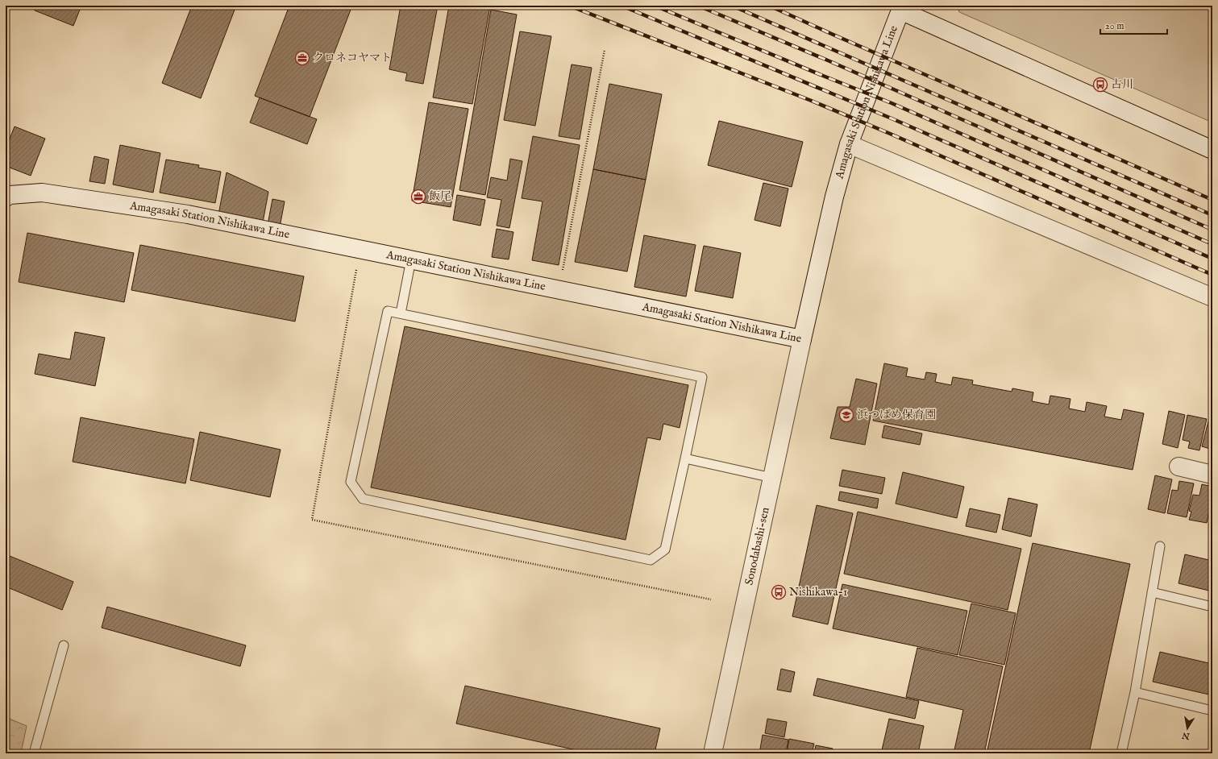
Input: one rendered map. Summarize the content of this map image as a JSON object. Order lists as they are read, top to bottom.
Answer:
{
  "streets": {
    "main road": ["Amagasaki Station Nishikawa Line", "Sonodabashi-sen"]
  },
  "crossings": [
    ["Amagasaki Station Nishikawa Line", "Sonodabashi-sen"]
  ],
  "places": {
    "office": ["クロネコヤマト", "飯尾"],
    "bus stop": ["古川", "Nishikawa-1"],
    "school or university": ["浜つばめ保育園"]
  },
  "scale_bar": "20 m",
  "north": "bottom"
}
